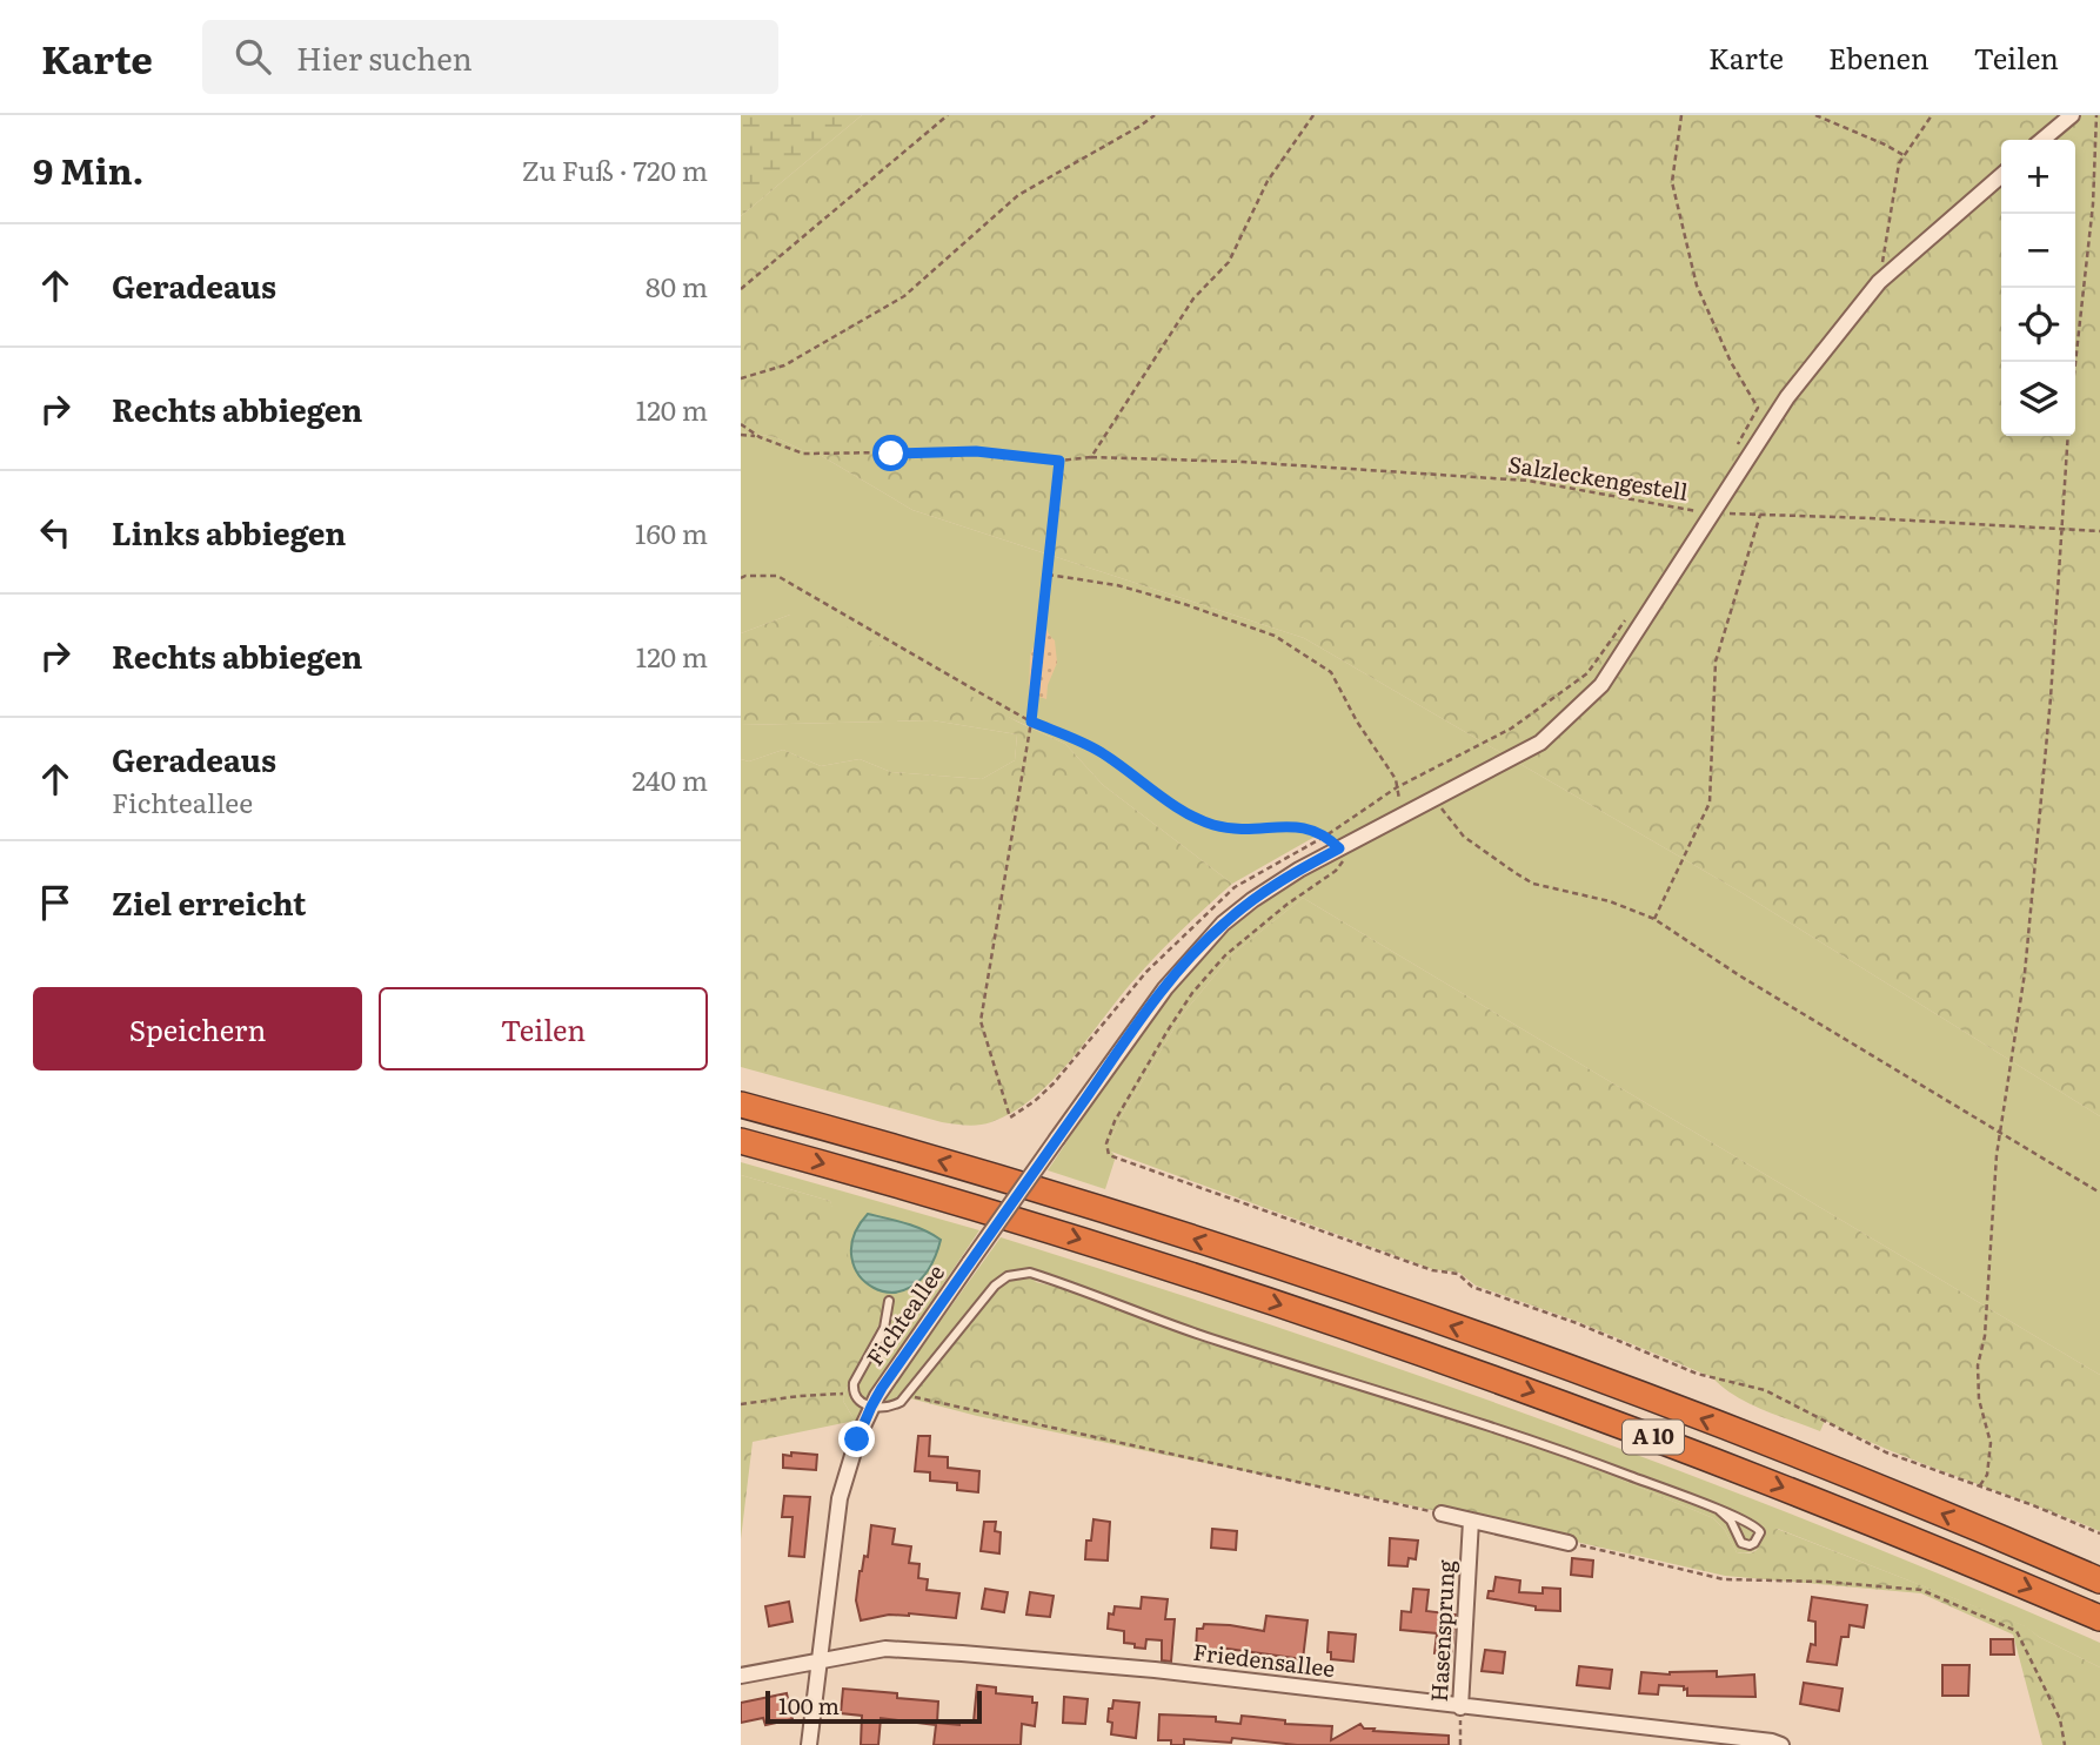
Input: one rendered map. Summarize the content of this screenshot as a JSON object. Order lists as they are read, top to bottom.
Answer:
{
  "streets": {
    "highway": ["A 10"],
    "street": ["Fichteallee", "Hasensprung", "Friedensallee"],
    "path": ["Salzleckengestell"]
  },
  "crossings": [
    ["Salzleckengestell", "Fichteallee"],
    ["Fichteallee", "Friedensallee"],
    ["Hasensprung", "Friedensallee"]
  ],
  "scale_bar": "100 m",
  "page": {
    "header": "Karte",
    "search": "Hier suchen",
    "nav": ["Karte", "Ebenen", "Teilen"],
    "heading": ["9 Min.", "Zu Fuß · 720 m"],
    "map_buttons": ["+", "−"],
    "list": [
      ["Geradeaus", "80 m"],
      ["Rechts abbiegen", "120 m"],
      ["Links abbiegen", "160 m"],
      ["Rechts abbiegen", "120 m"],
      ["Geradeaus", "Fichteallee", "240 m"],
      "Ziel erreicht"
    ],
    "buttons": ["Speichern", "Teilen"],
    "scale": "100 m"
  }
}
